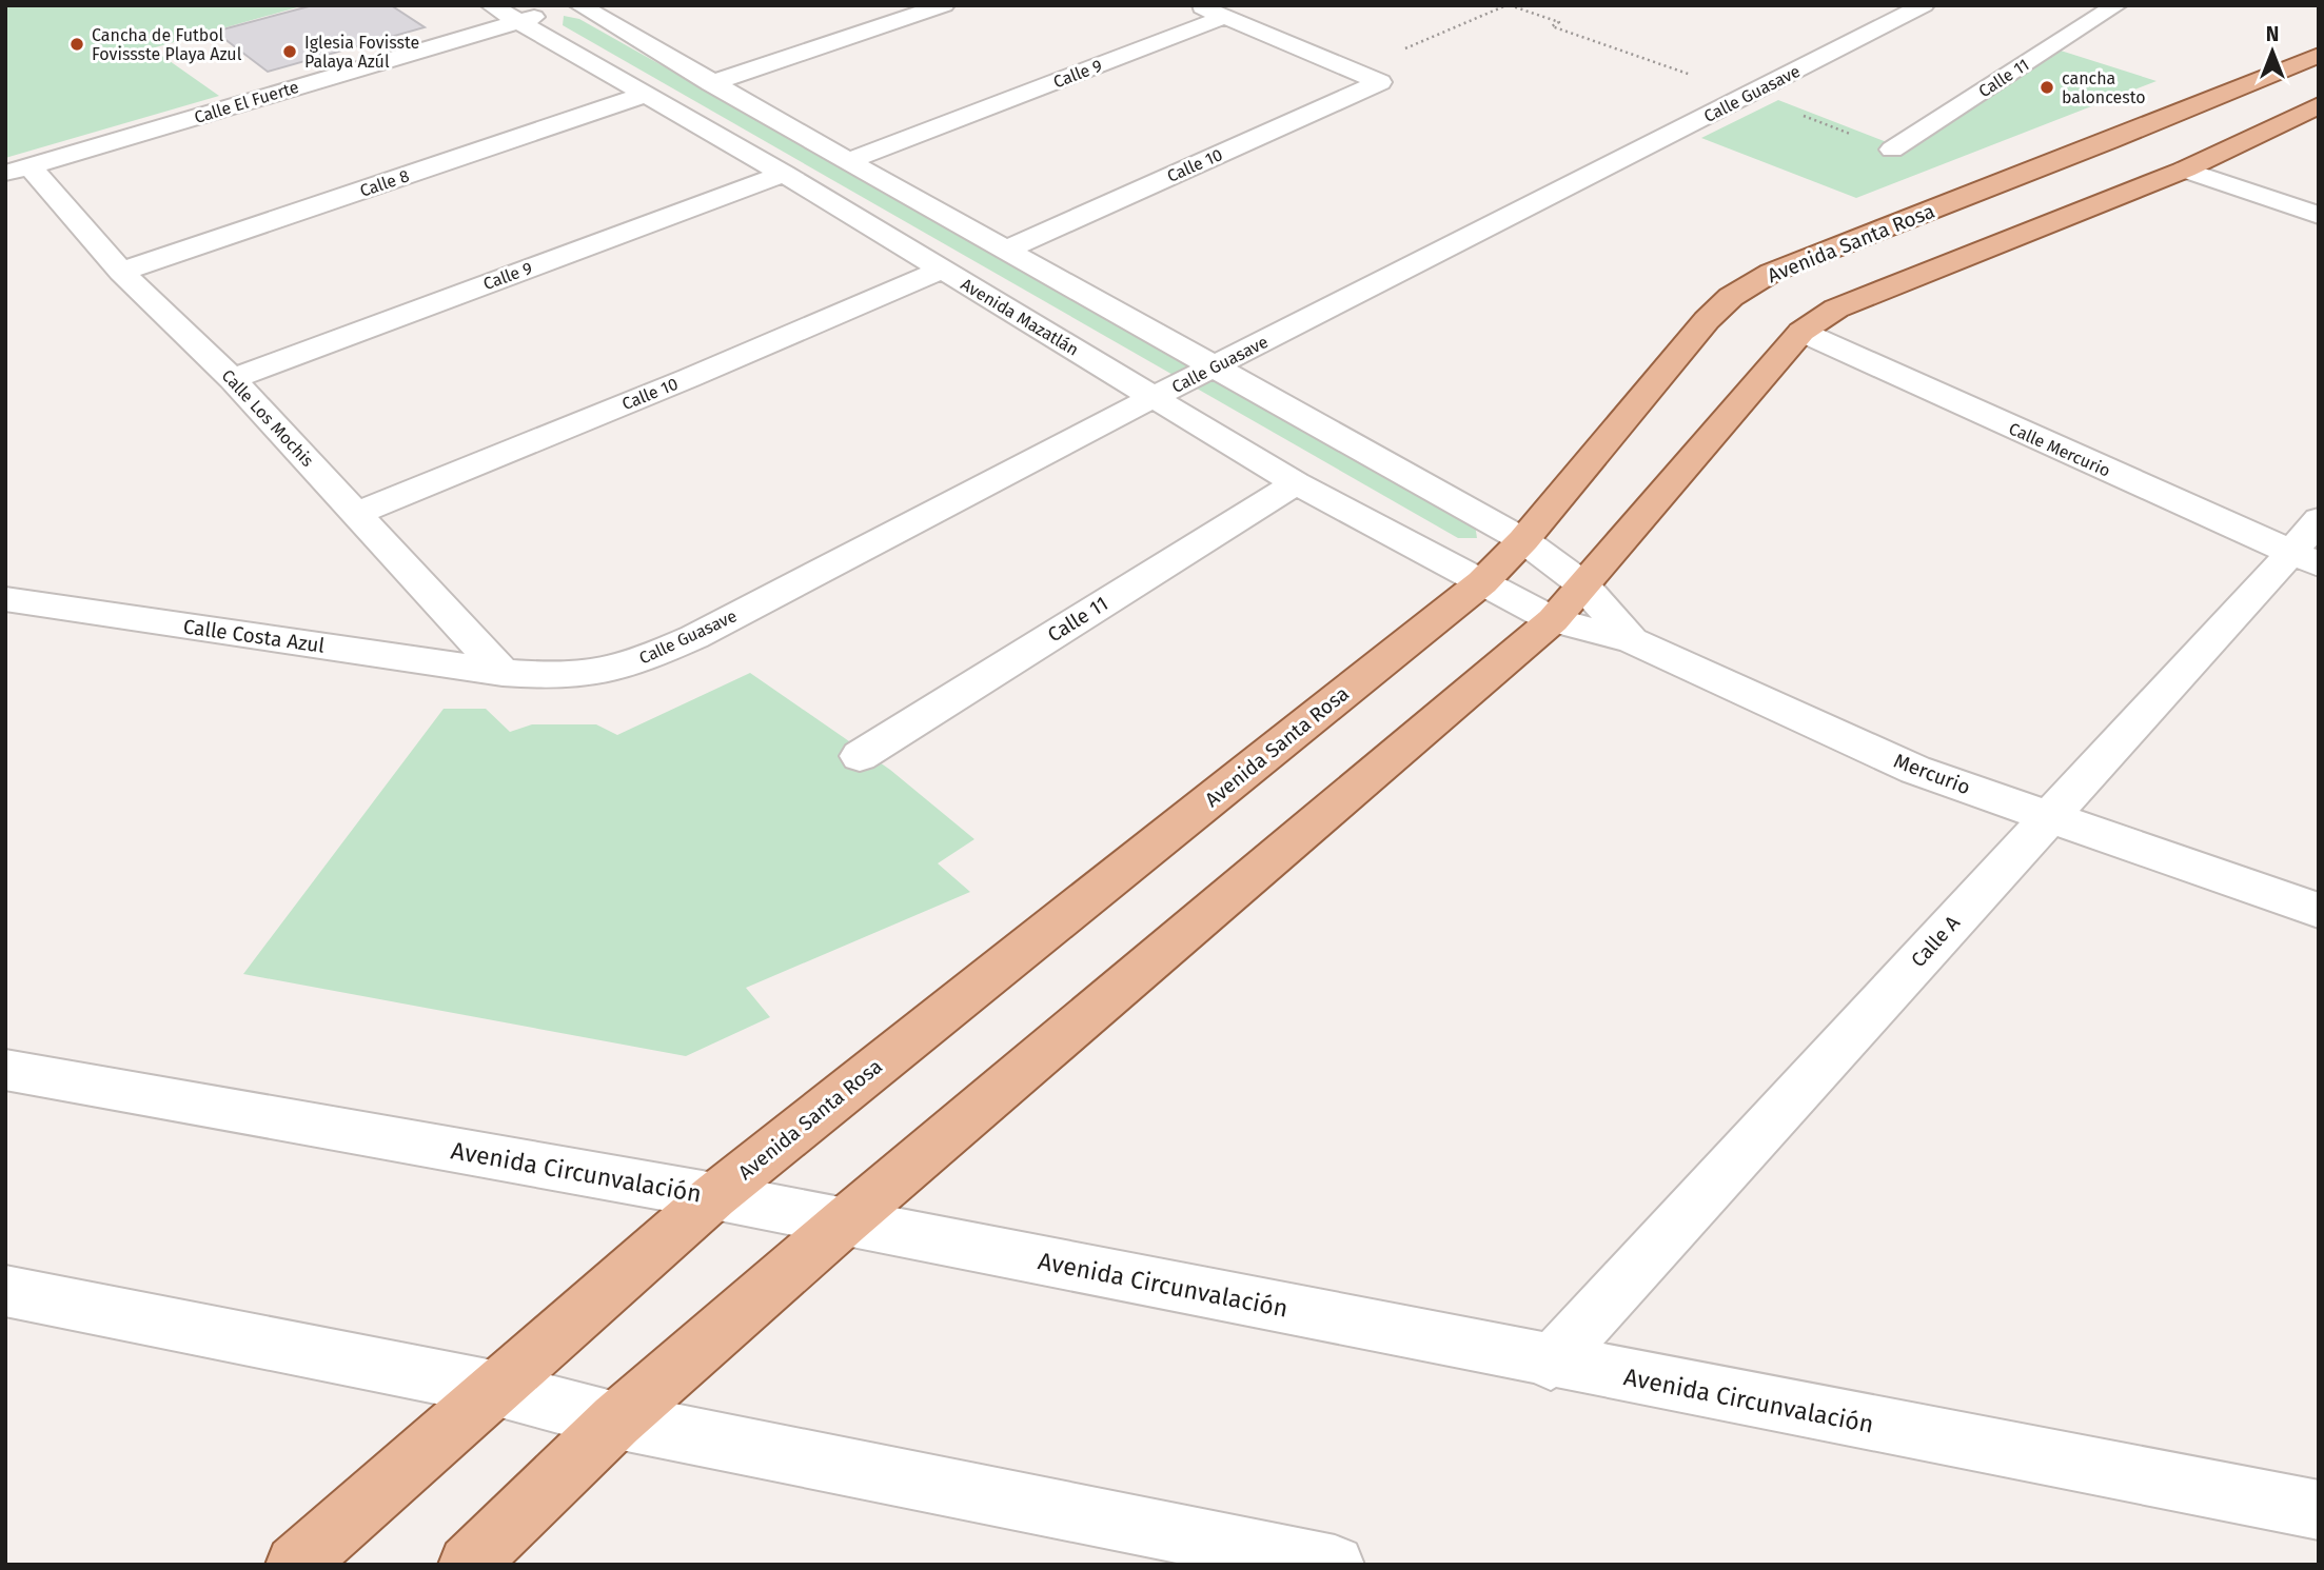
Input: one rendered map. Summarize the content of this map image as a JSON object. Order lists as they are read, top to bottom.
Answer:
{
  "streets": {
    "main road": ["Avenida Santa Rosa"],
    "street": [
      "Calle 9",
      "Calle 11",
      "Calle Guasave",
      "Calle El Fuerte",
      "Calle 10",
      "Calle 8",
      "Avenida Mazatlán",
      "Calle Los Mochis",
      "Calle Mercurio",
      "Calle Costa Azul",
      "Mercurio",
      "Calle A",
      "Avenida Circunvalación"
    ]
  },
  "crossings": [
    ["Calle 9", "Avenida Mazatlán"],
    ["Calle 9", "Calle Los Mochis"],
    ["Calle 11", "Avenida Mazatlán"],
    ["Calle Guasave", "Avenida Mazatlán"],
    ["Calle Guasave", "Calle Los Mochis"],
    ["Calle Guasave", "Calle Costa Azul"],
    ["Calle El Fuerte", "Avenida Mazatlán"],
    ["Calle El Fuerte", "Calle Los Mochis"],
    ["Calle 10", "Avenida Mazatlán"],
    ["Calle 10", "Calle Los Mochis"],
    ["Calle 8", "Avenida Mazatlán"],
    ["Calle 8", "Calle Los Mochis"],
    ["Avenida Santa Rosa", "Avenida Mazatlán"],
    ["Avenida Santa Rosa", "Avenida Circunvalación"],
    ["Avenida Mazatlán", "Mercurio"],
    ["Calle Los Mochis", "Calle Costa Azul"],
    ["Calle Mercurio", "Calle A"],
    ["Mercurio", "Calle A"],
    ["Calle A", "Avenida Circunvalación"]
  ],
  "places": ["Cancha de Futbol Fovissste Playa Azul", "Iglesia Fovisste Palaya Azúl", "cancha baloncesto"],
  "north": "top"
}
